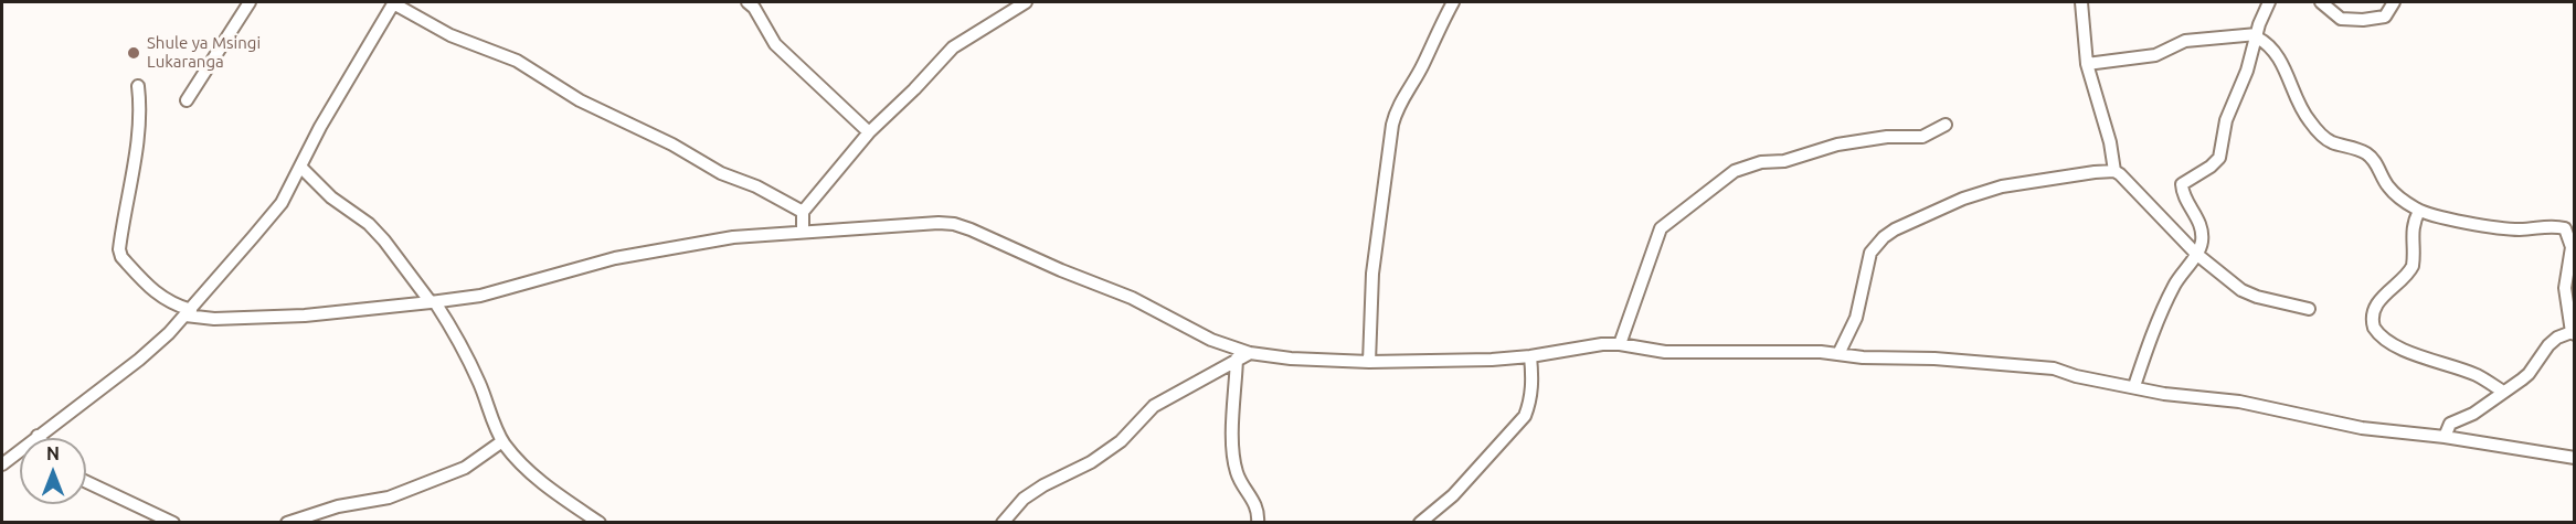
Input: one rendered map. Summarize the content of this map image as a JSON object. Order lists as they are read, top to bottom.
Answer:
{
  "places": ["Shule ya Msingi Lukaranga"],
  "north": "top"
}
